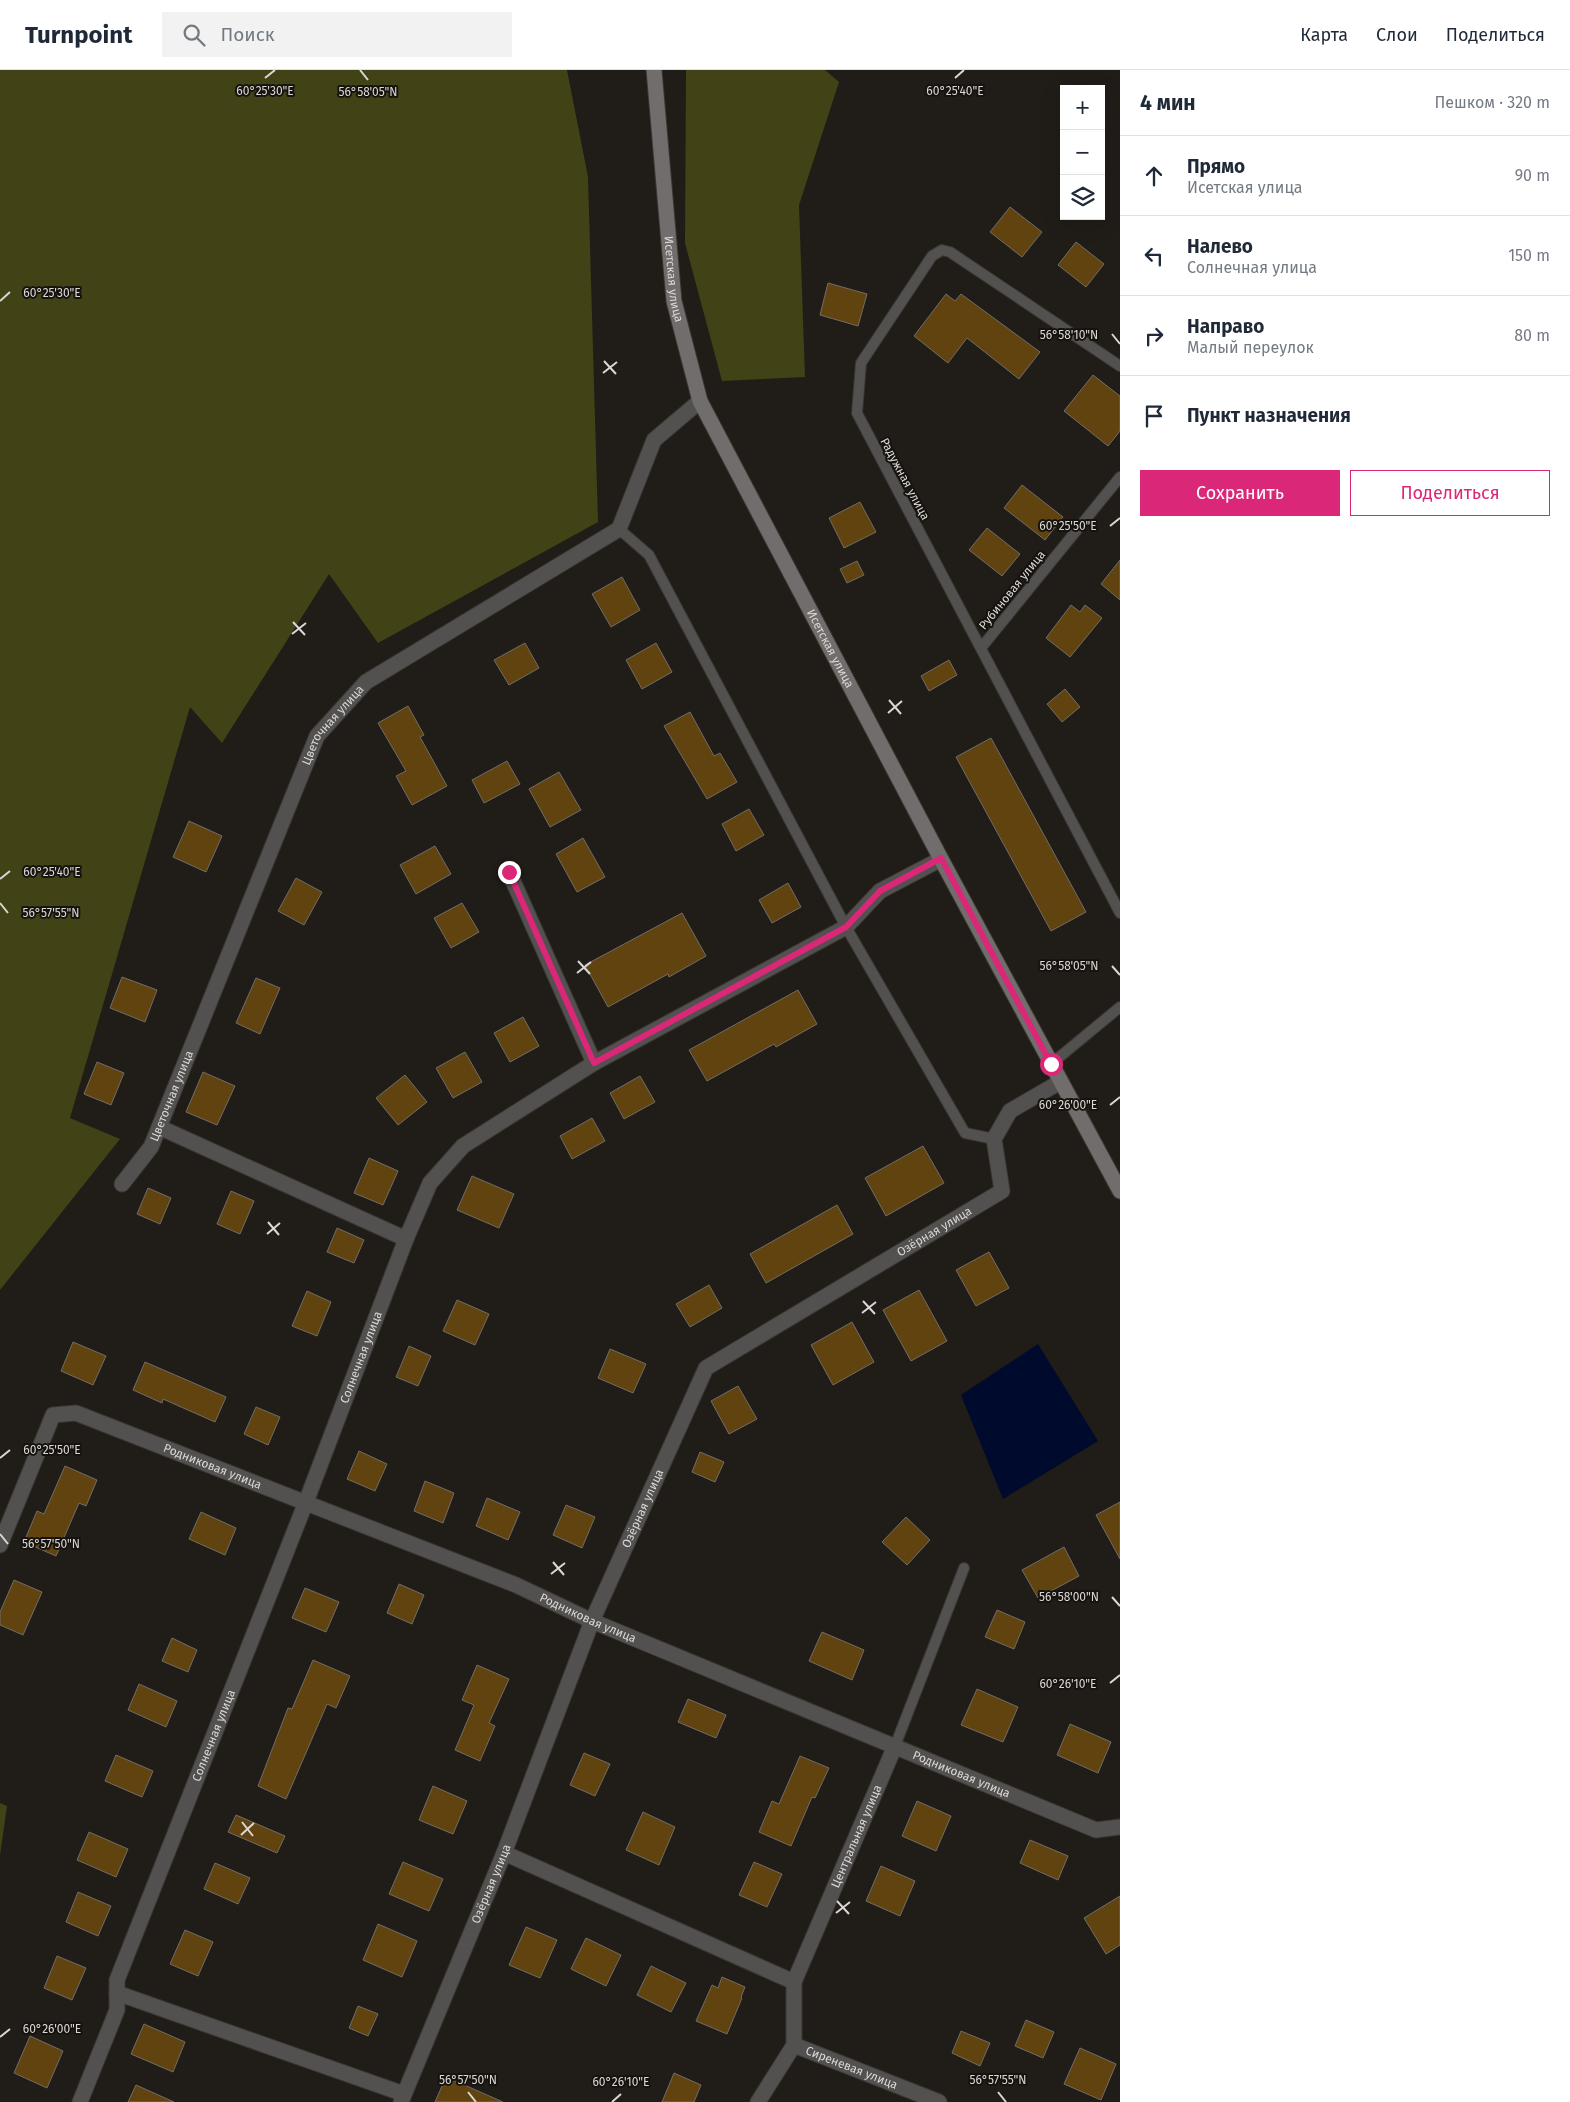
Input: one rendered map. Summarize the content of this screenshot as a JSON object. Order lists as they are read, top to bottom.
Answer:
{
  "streets": {
    "main road": ["Исетская улица"],
    "street": [
      "Цветочная улица",
      "Озёрная улица",
      "Солнечная улица",
      "Родниковая улица",
      "Центральная улица",
      "Сиреневая улица"
    ],
    "lane": ["Радужная улица", "Рубиновая улица"]
  },
  "crossings": [
    ["Исетская улица", "Солнечная улица"],
    ["Радужная улица", "Рубиновая улица"],
    ["Озёрная улица", "Родниковая улица"],
    ["Солнечная улица", "Родниковая улица"],
    ["Родниковая улица", "Центральная улица"],
    ["Центральная улица", "Сиреневая улица"]
  ],
  "page": {
    "header": "Turnpoint",
    "search": "Поиск",
    "nav": ["Карта", "Слои", "Поделиться"],
    "heading": ["4 мин", "Пешком · 320 m"],
    "map_buttons": ["+", "−"],
    "list": [
      ["Прямо", "Исетская улица", "90 m"],
      ["Налево", "Солнечная улица", "150 m"],
      ["Направо", "Малый переулок", "80 m"],
      "Пункт назначения"
    ],
    "buttons": ["Сохранить", "Поделиться"]
  },
  "coordinates": [
    "60°25'30\"E",
    "60°25'40\"E",
    "56°58'05\"N",
    "56°58'10\"N",
    "60°25'50\"E",
    "56°57'55\"N",
    "60°26'00\"E",
    "56°57'50\"N",
    "56°58'00\"N",
    "60°26'10\"E"
  ]
}
